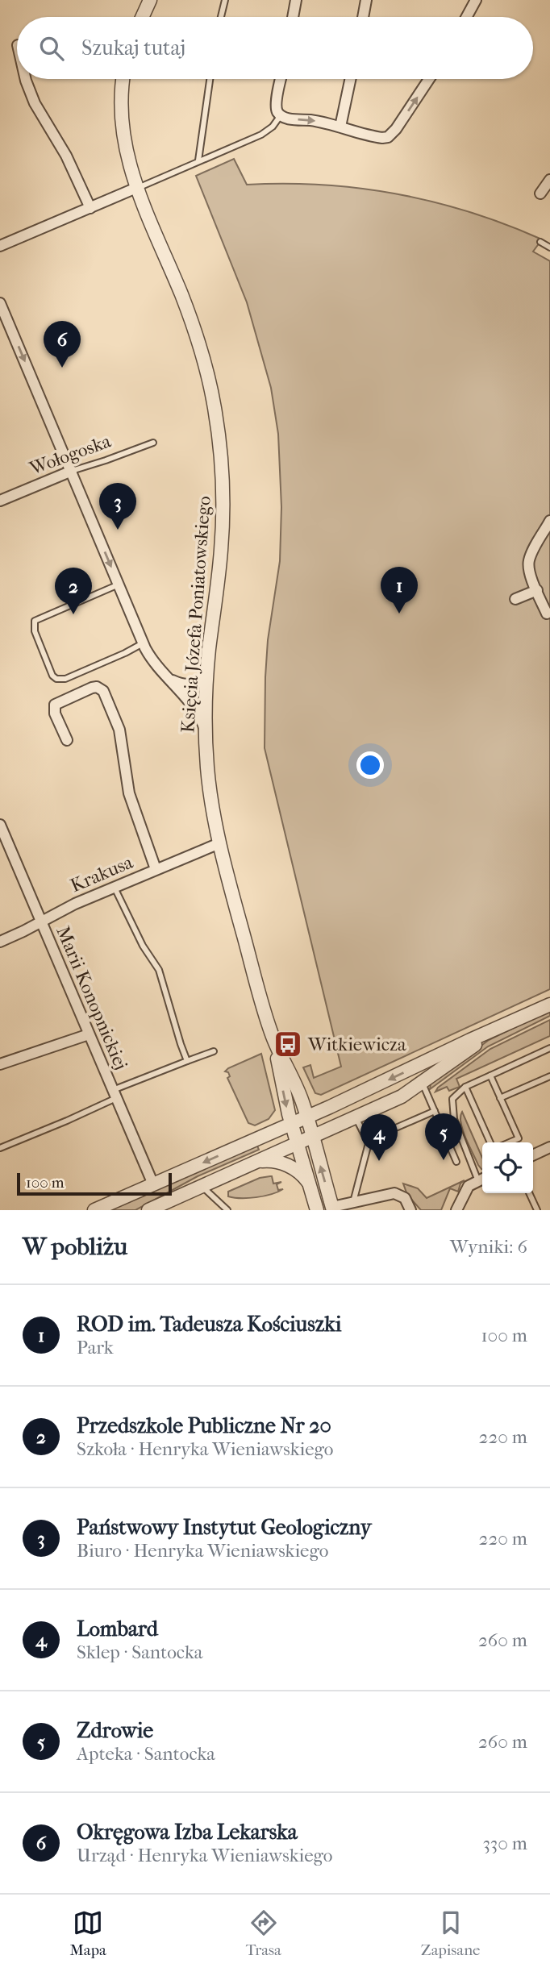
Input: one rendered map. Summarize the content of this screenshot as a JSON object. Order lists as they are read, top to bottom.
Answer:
{
  "streets": {
    "street": [
      "Wołogoska",
      "Księcia Józefa Poniatowskiego",
      "Krakusa",
      "Marii Konopnickiej"
    ]
  },
  "crossings": [
    ["Księcia Józefa Poniatowskiego", "Krakusa"],
    ["Krakusa", "Marii Konopnickiej"]
  ],
  "places": {
    "bus stop": ["Witkiewicza"]
  },
  "scale_bar": "100 m",
  "page": {
    "search": "Szukaj tutaj",
    "pins": [
      "6",
      "3",
      "1",
      "2",
      "5",
      "4"
    ],
    "scale": "100 m",
    "heading": ["W pobliżu", "Wyniki: 6"],
    "list": [
      {
        "mark": "1",
        "name": "ROD im. Tadeusza Kościuszki",
        "note": "Park",
        "value": "100 m"
      },
      {
        "mark": "2",
        "name": "Przedszkole Publiczne Nr 20",
        "note": "Szkoła · Henryka Wieniawskiego",
        "value": "220 m"
      },
      {
        "mark": "3",
        "name": "Państwowy Instytut Geologiczny",
        "note": "Biuro · Henryka Wieniawskiego",
        "value": "220 m"
      },
      {
        "mark": "4",
        "name": "Lombard",
        "note": "Sklep · Santocka",
        "value": "260 m"
      },
      {
        "mark": "5",
        "name": "Zdrowie",
        "note": "Apteka · Santocka",
        "value": "260 m"
      },
      {
        "mark": "6",
        "name": "Okręgowa Izba Lekarska",
        "note": "Urząd · Henryka Wieniawskiego",
        "value": "330 m"
      }
    ],
    "nav": ["Mapa", "Trasa", "Zapisane"]
  }
}
